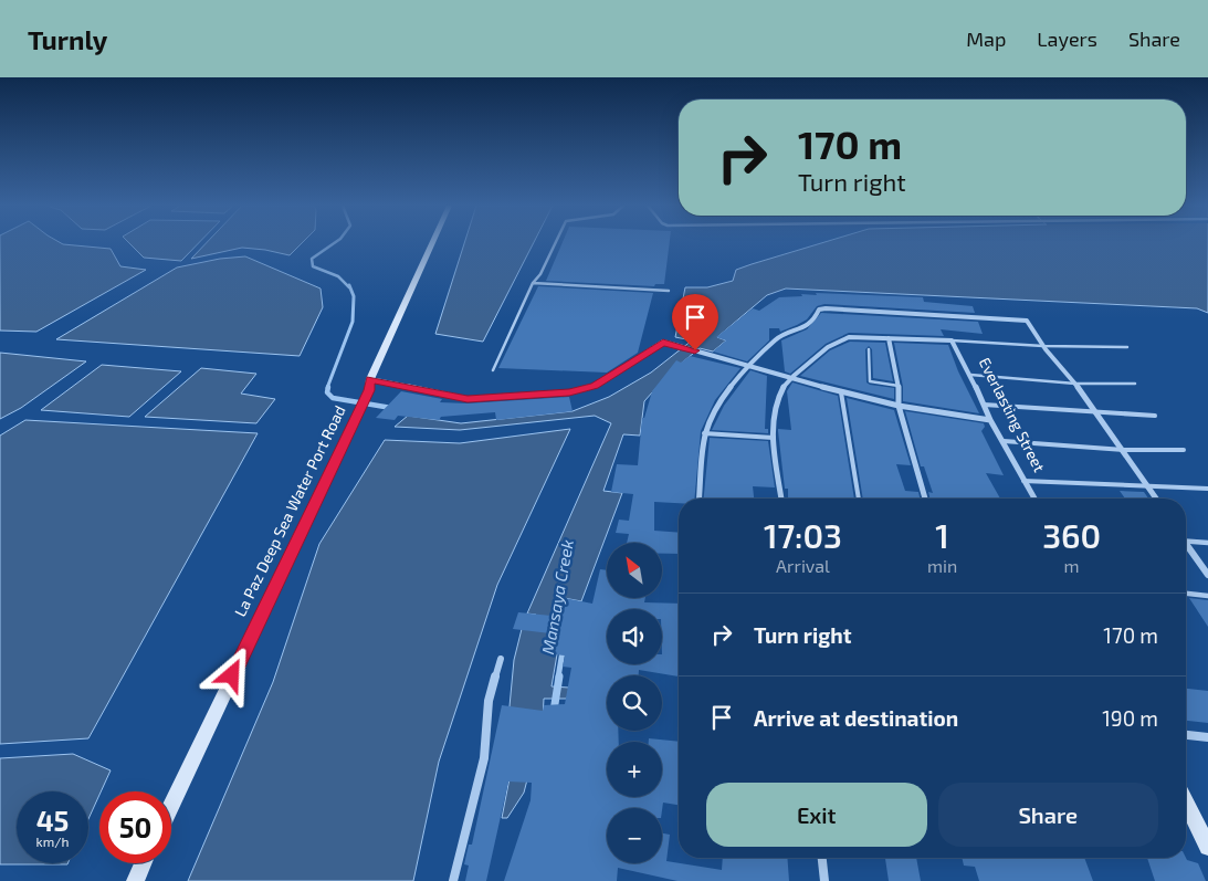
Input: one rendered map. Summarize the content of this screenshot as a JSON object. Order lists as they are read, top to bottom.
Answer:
{
  "streets": {
    "main road": ["La Paz Deep Sea Water Port Road"],
    "street": ["Everlasting Street"]
  },
  "water": ["Mansaya Creek"],
  "north": "top left",
  "page": {
    "header": "Turnly",
    "nav": ["Map", "Layers", "Share"],
    "turn": ["170 m", "Turn right"],
    "eta": [
      "17:03",
      "Arrival",
      "1",
      "min",
      "360",
      "m"
    ],
    "map_buttons": ["+", "−"],
    "list": [
      {
        "name": "Turn right",
        "value": "170 m"
      },
      {
        "name": "Arrive at destination",
        "value": "190 m"
      }
    ],
    "buttons": ["Exit", "Share"],
    "speed": "45 km/h",
    "limit": "50"
  }
}
